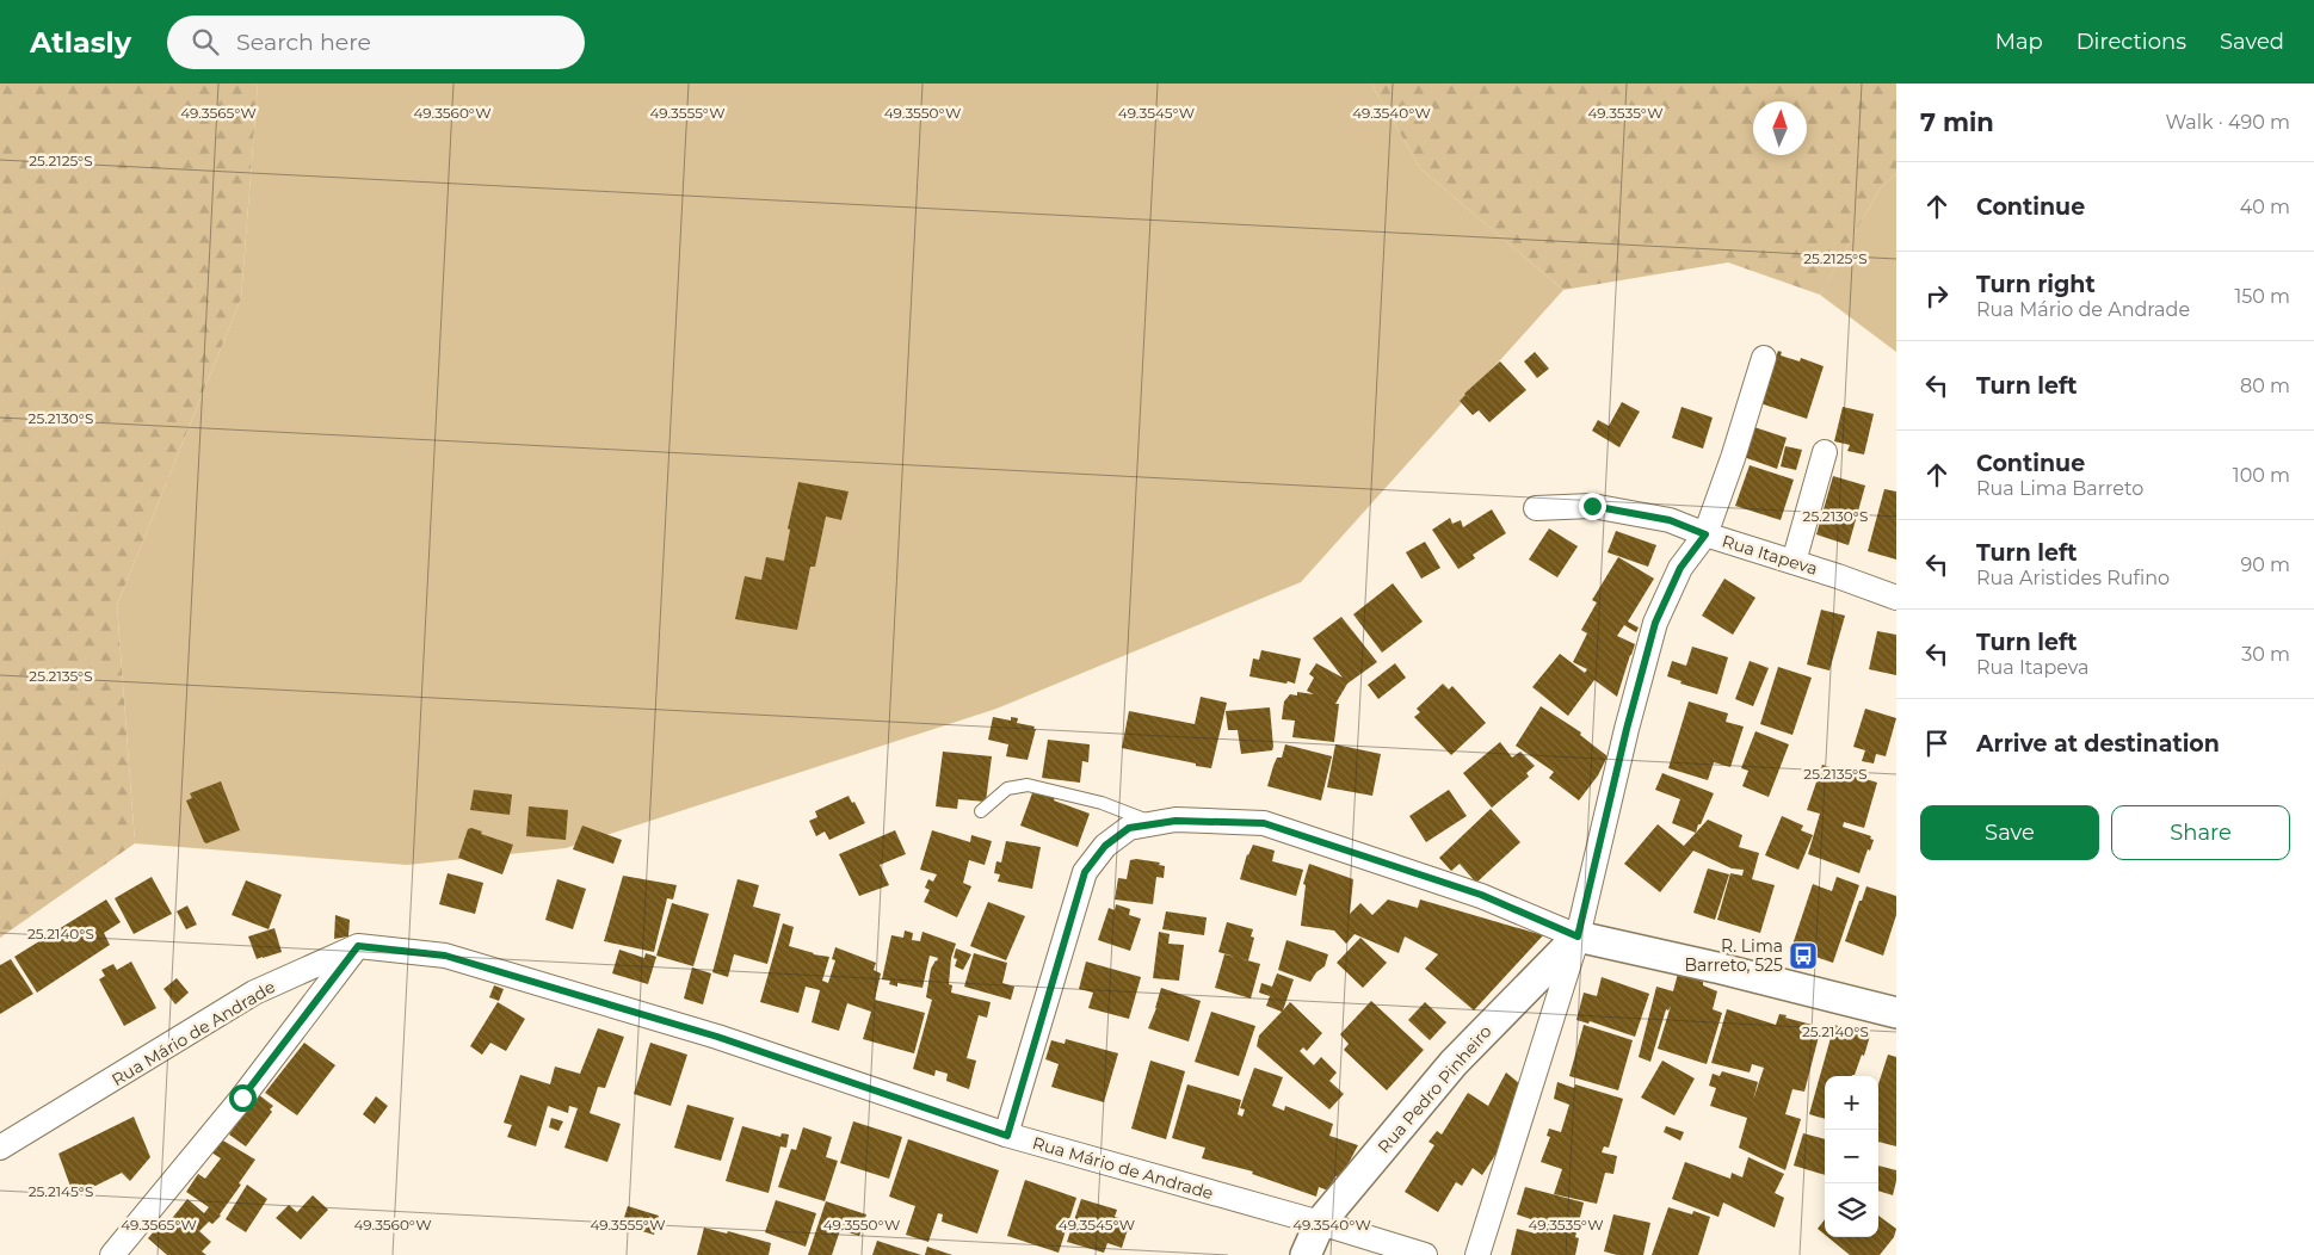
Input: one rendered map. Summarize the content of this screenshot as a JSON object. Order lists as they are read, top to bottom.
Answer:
{
  "streets": {
    "street": ["Rua Itapeva", "Rua Mário de Andrade", "Rua Pedro Pinheiro"]
  },
  "crossings": [
    ["Rua Mário de Andrade", "Rua Pedro Pinheiro"]
  ],
  "places": {
    "bus stop": ["R. Lima Barreto, 525"]
  },
  "north": "top",
  "page": {
    "header": "Atlasly",
    "search": "Search here",
    "nav": ["Map", "Directions", "Saved"],
    "heading": ["7 min", "Walk · 490 m"],
    "list": [
      ["Continue", "40 m"],
      ["Turn right", "Rua Mário de Andrade", "150 m"],
      ["Turn left", "80 m"],
      ["Continue", "Rua Lima Barreto", "100 m"],
      ["Turn left", "Rua Aristides Rufino", "90 m"],
      ["Turn left", "Rua Itapeva", "30 m"],
      "Arrive at destination"
    ],
    "buttons": ["Save", "Share"],
    "map_buttons": ["+", "−"]
  },
  "coordinates": [
    "49.3565°W",
    "49.3560°W",
    "49.3555°W",
    "49.3550°W",
    "49.3545°W",
    "49.3540°W",
    "49.3535°W",
    "25.2125°S",
    "25.2130°S",
    "25.2135°S",
    "25.2140°S",
    "25.2145°S"
  ]
}
